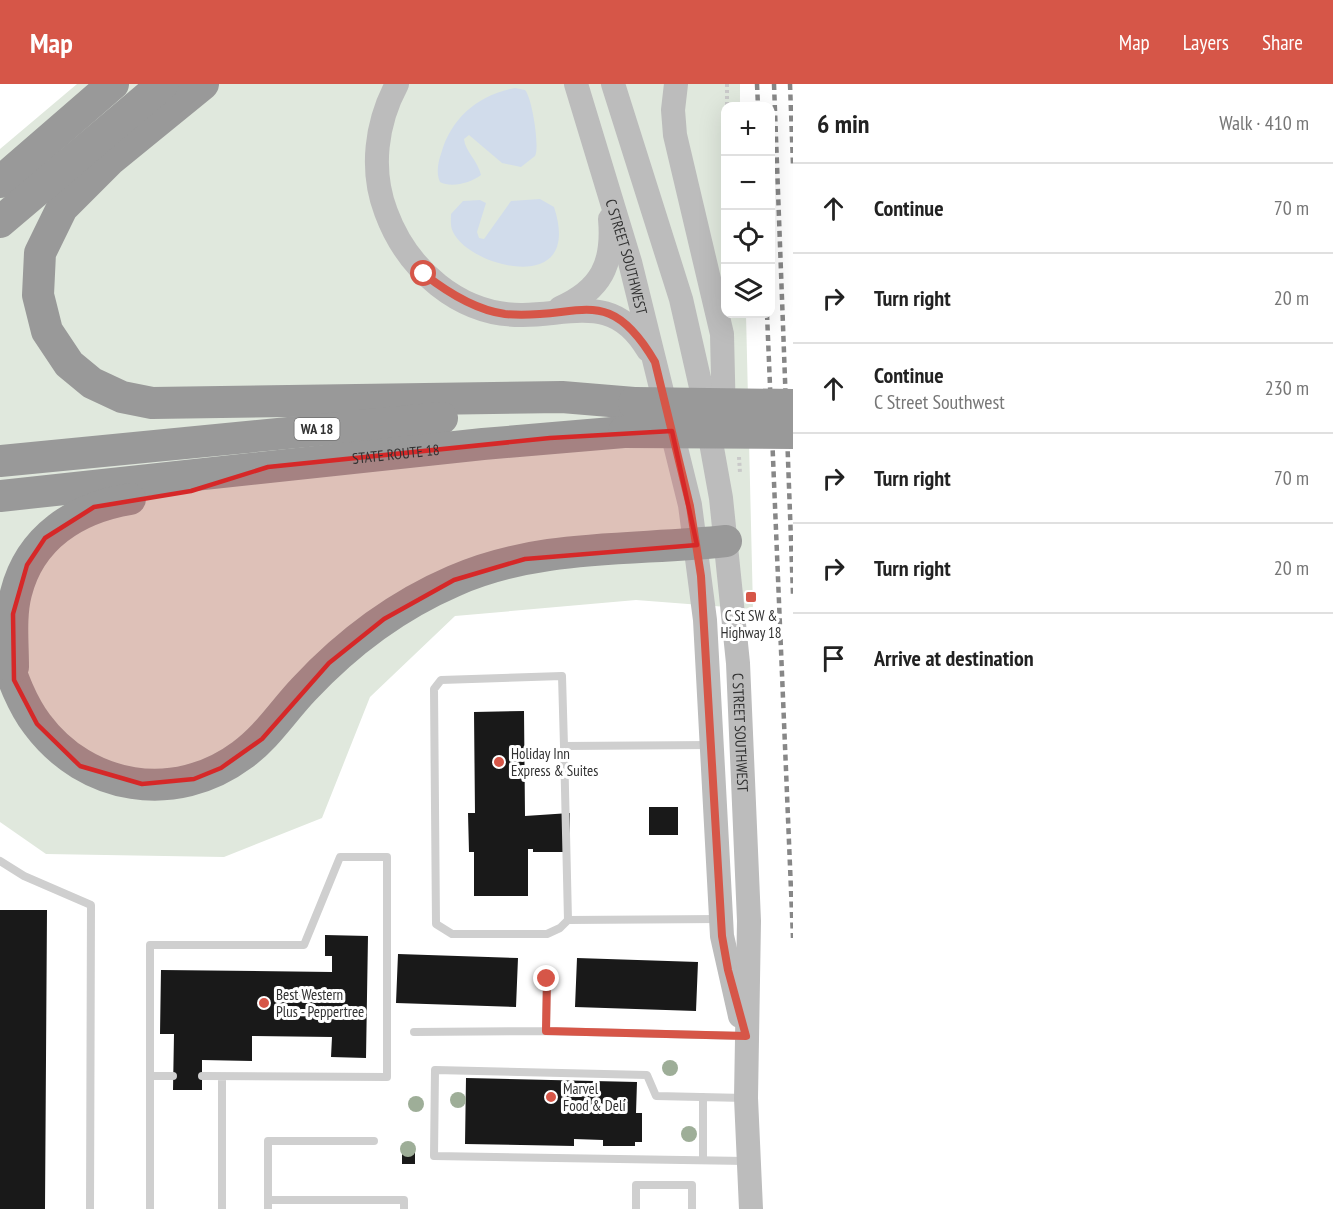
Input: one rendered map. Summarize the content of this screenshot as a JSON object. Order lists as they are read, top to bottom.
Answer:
{
  "streets": {
    "highway": ["WA 18", "STATE ROUTE 18"],
    "main road": ["C STREET SOUTHWEST"]
  },
  "places": {
    "transit": ["C St SW & Highway 18"],
    "other": ["Holiday Inn Express & Suites", "Best Western Plus - Peppertree", "Marvel Food & Deli"]
  },
  "page": {
    "header": "Map",
    "nav": ["Map", "Layers", "Share"],
    "heading": ["6 min", "Walk · 410 m"],
    "map_buttons": ["+", "−"],
    "list": [
      ["Continue", "70 m"],
      ["Turn right", "20 m"],
      ["Continue", "C Street Southwest", "230 m"],
      ["Turn right", "70 m"],
      ["Turn right", "20 m"],
      "Arrive at destination"
    ]
  }
}
